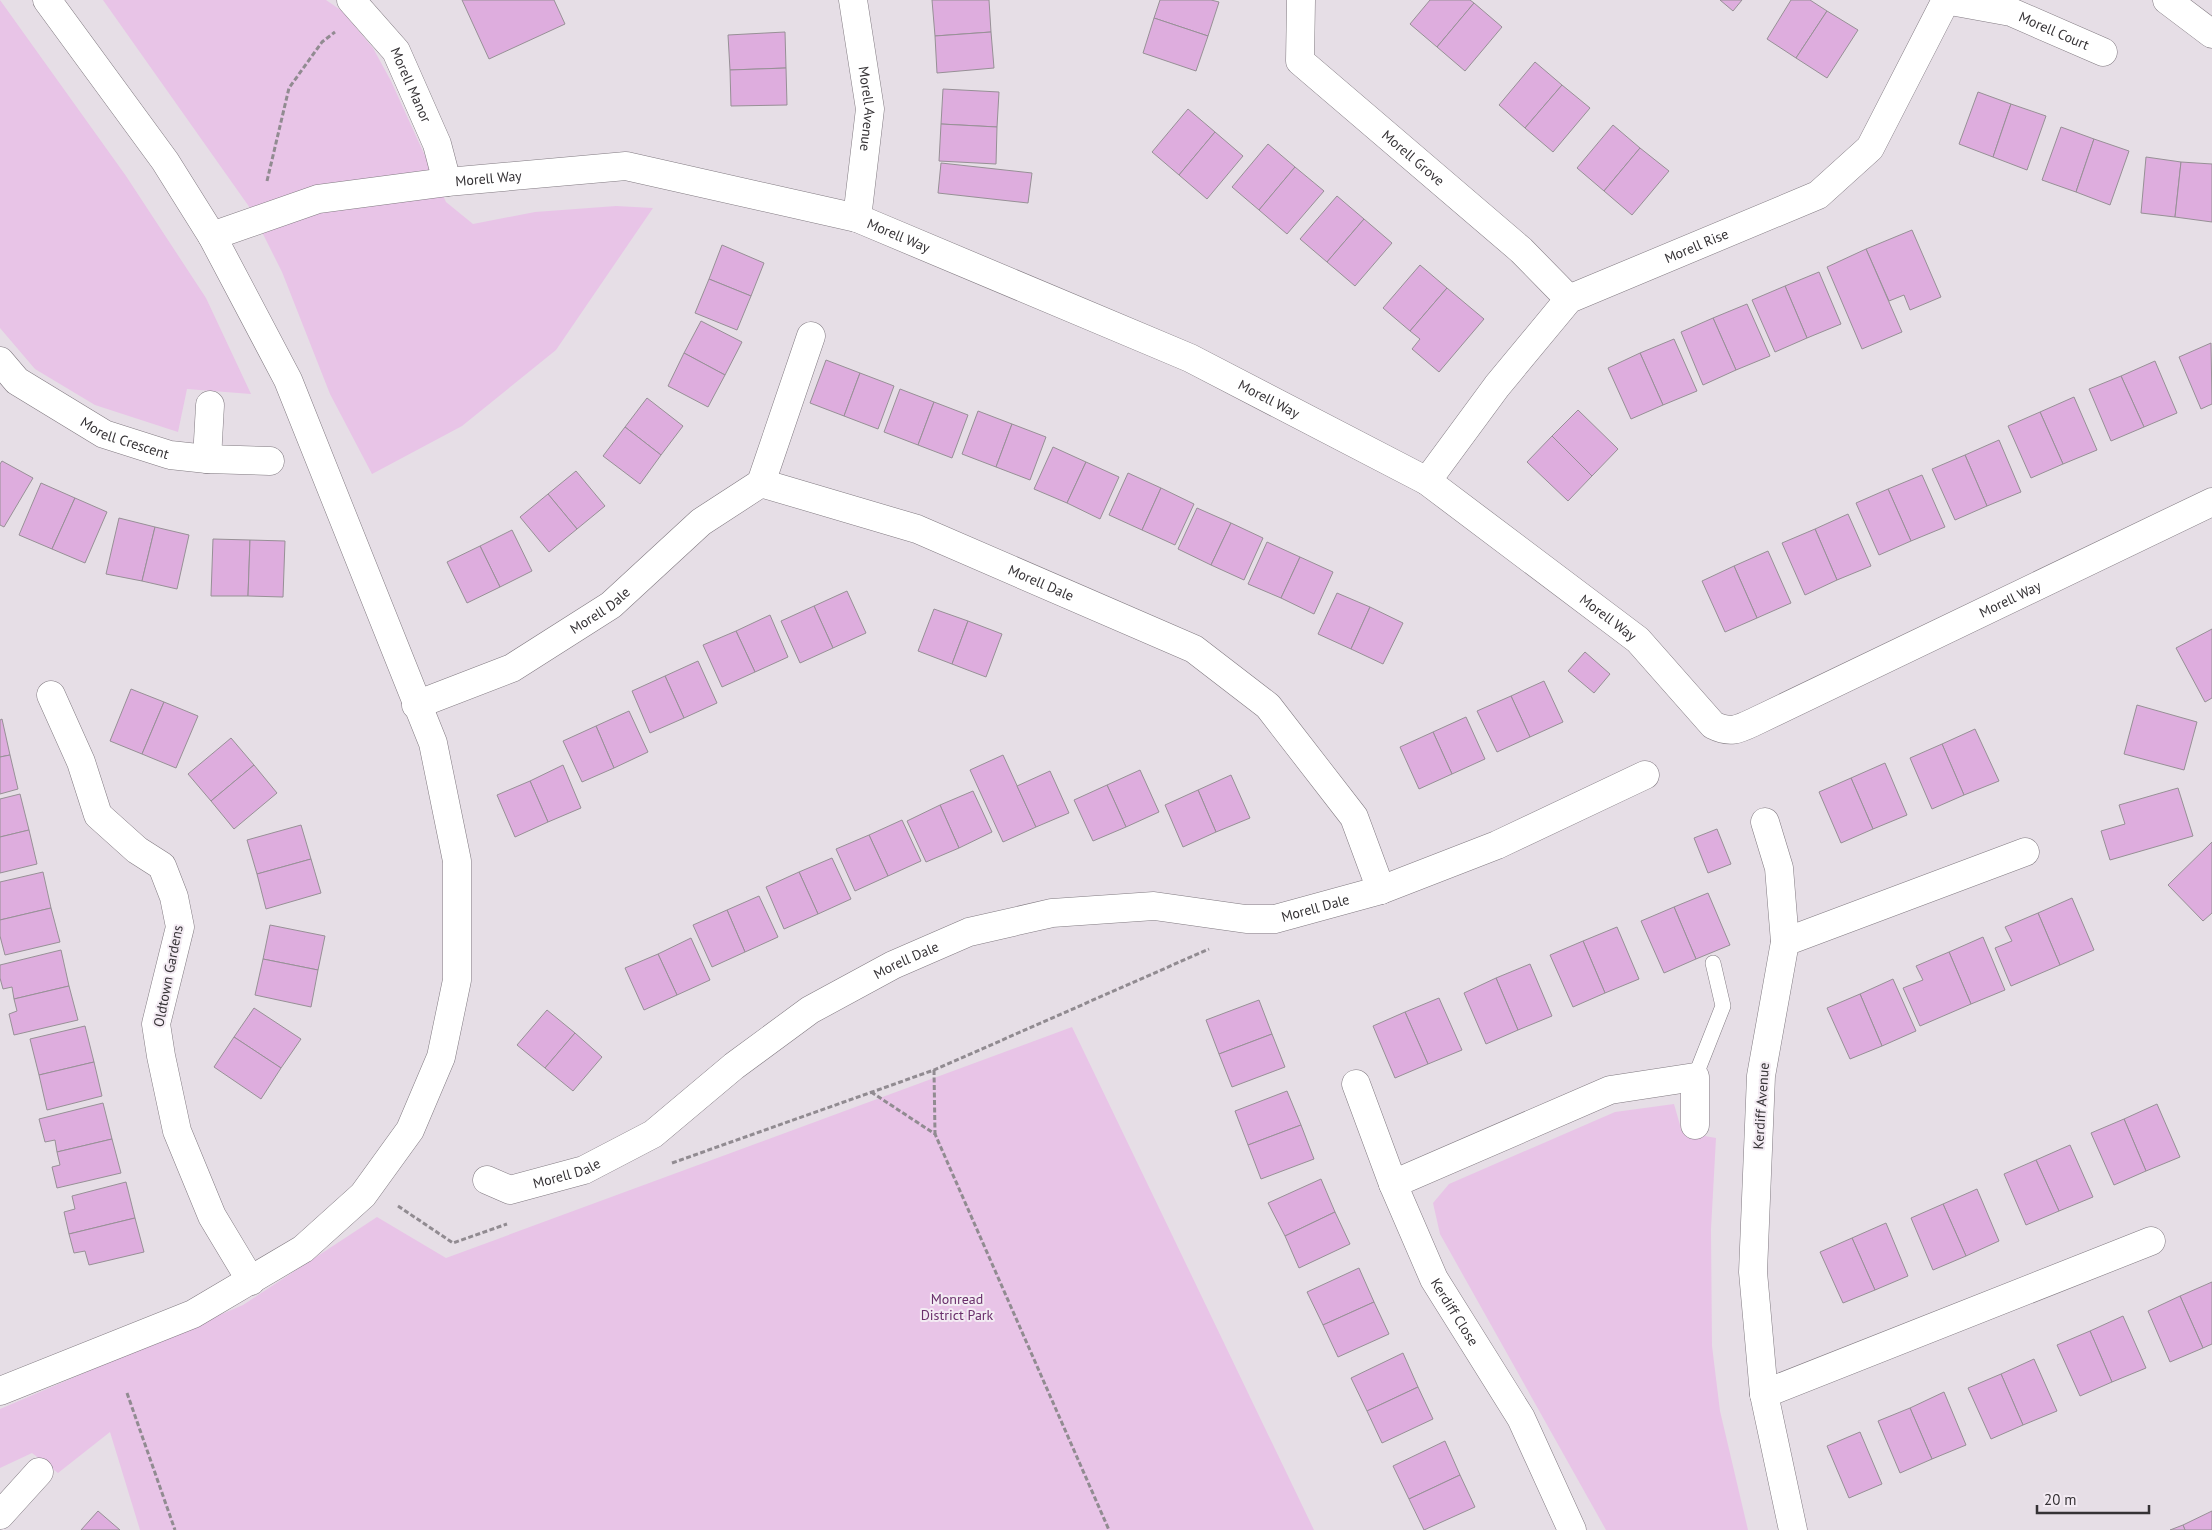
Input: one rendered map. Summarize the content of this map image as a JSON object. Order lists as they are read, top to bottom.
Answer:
{
  "streets": {
    "street": [
      "Morell Court",
      "Morell Manor",
      "Morell Avenue",
      "Morell Grove",
      "Morell Way",
      "Morell Rise",
      "Morell Crescent",
      "Morell Dale",
      "Oldtown Gardens",
      "Kerdiff Avenue",
      "Kerdiff Close"
    ]
  },
  "crossings": [
    ["Morell Court", "Morell Rise"],
    ["Morell Manor", "Morell Way"],
    ["Morell Avenue", "Morell Way"],
    ["Morell Grove", "Morell Rise"],
    ["Morell Way", "Morell Rise"]
  ],
  "parks": ["Monread District Park"],
  "scale_bar": "20 m"
}
